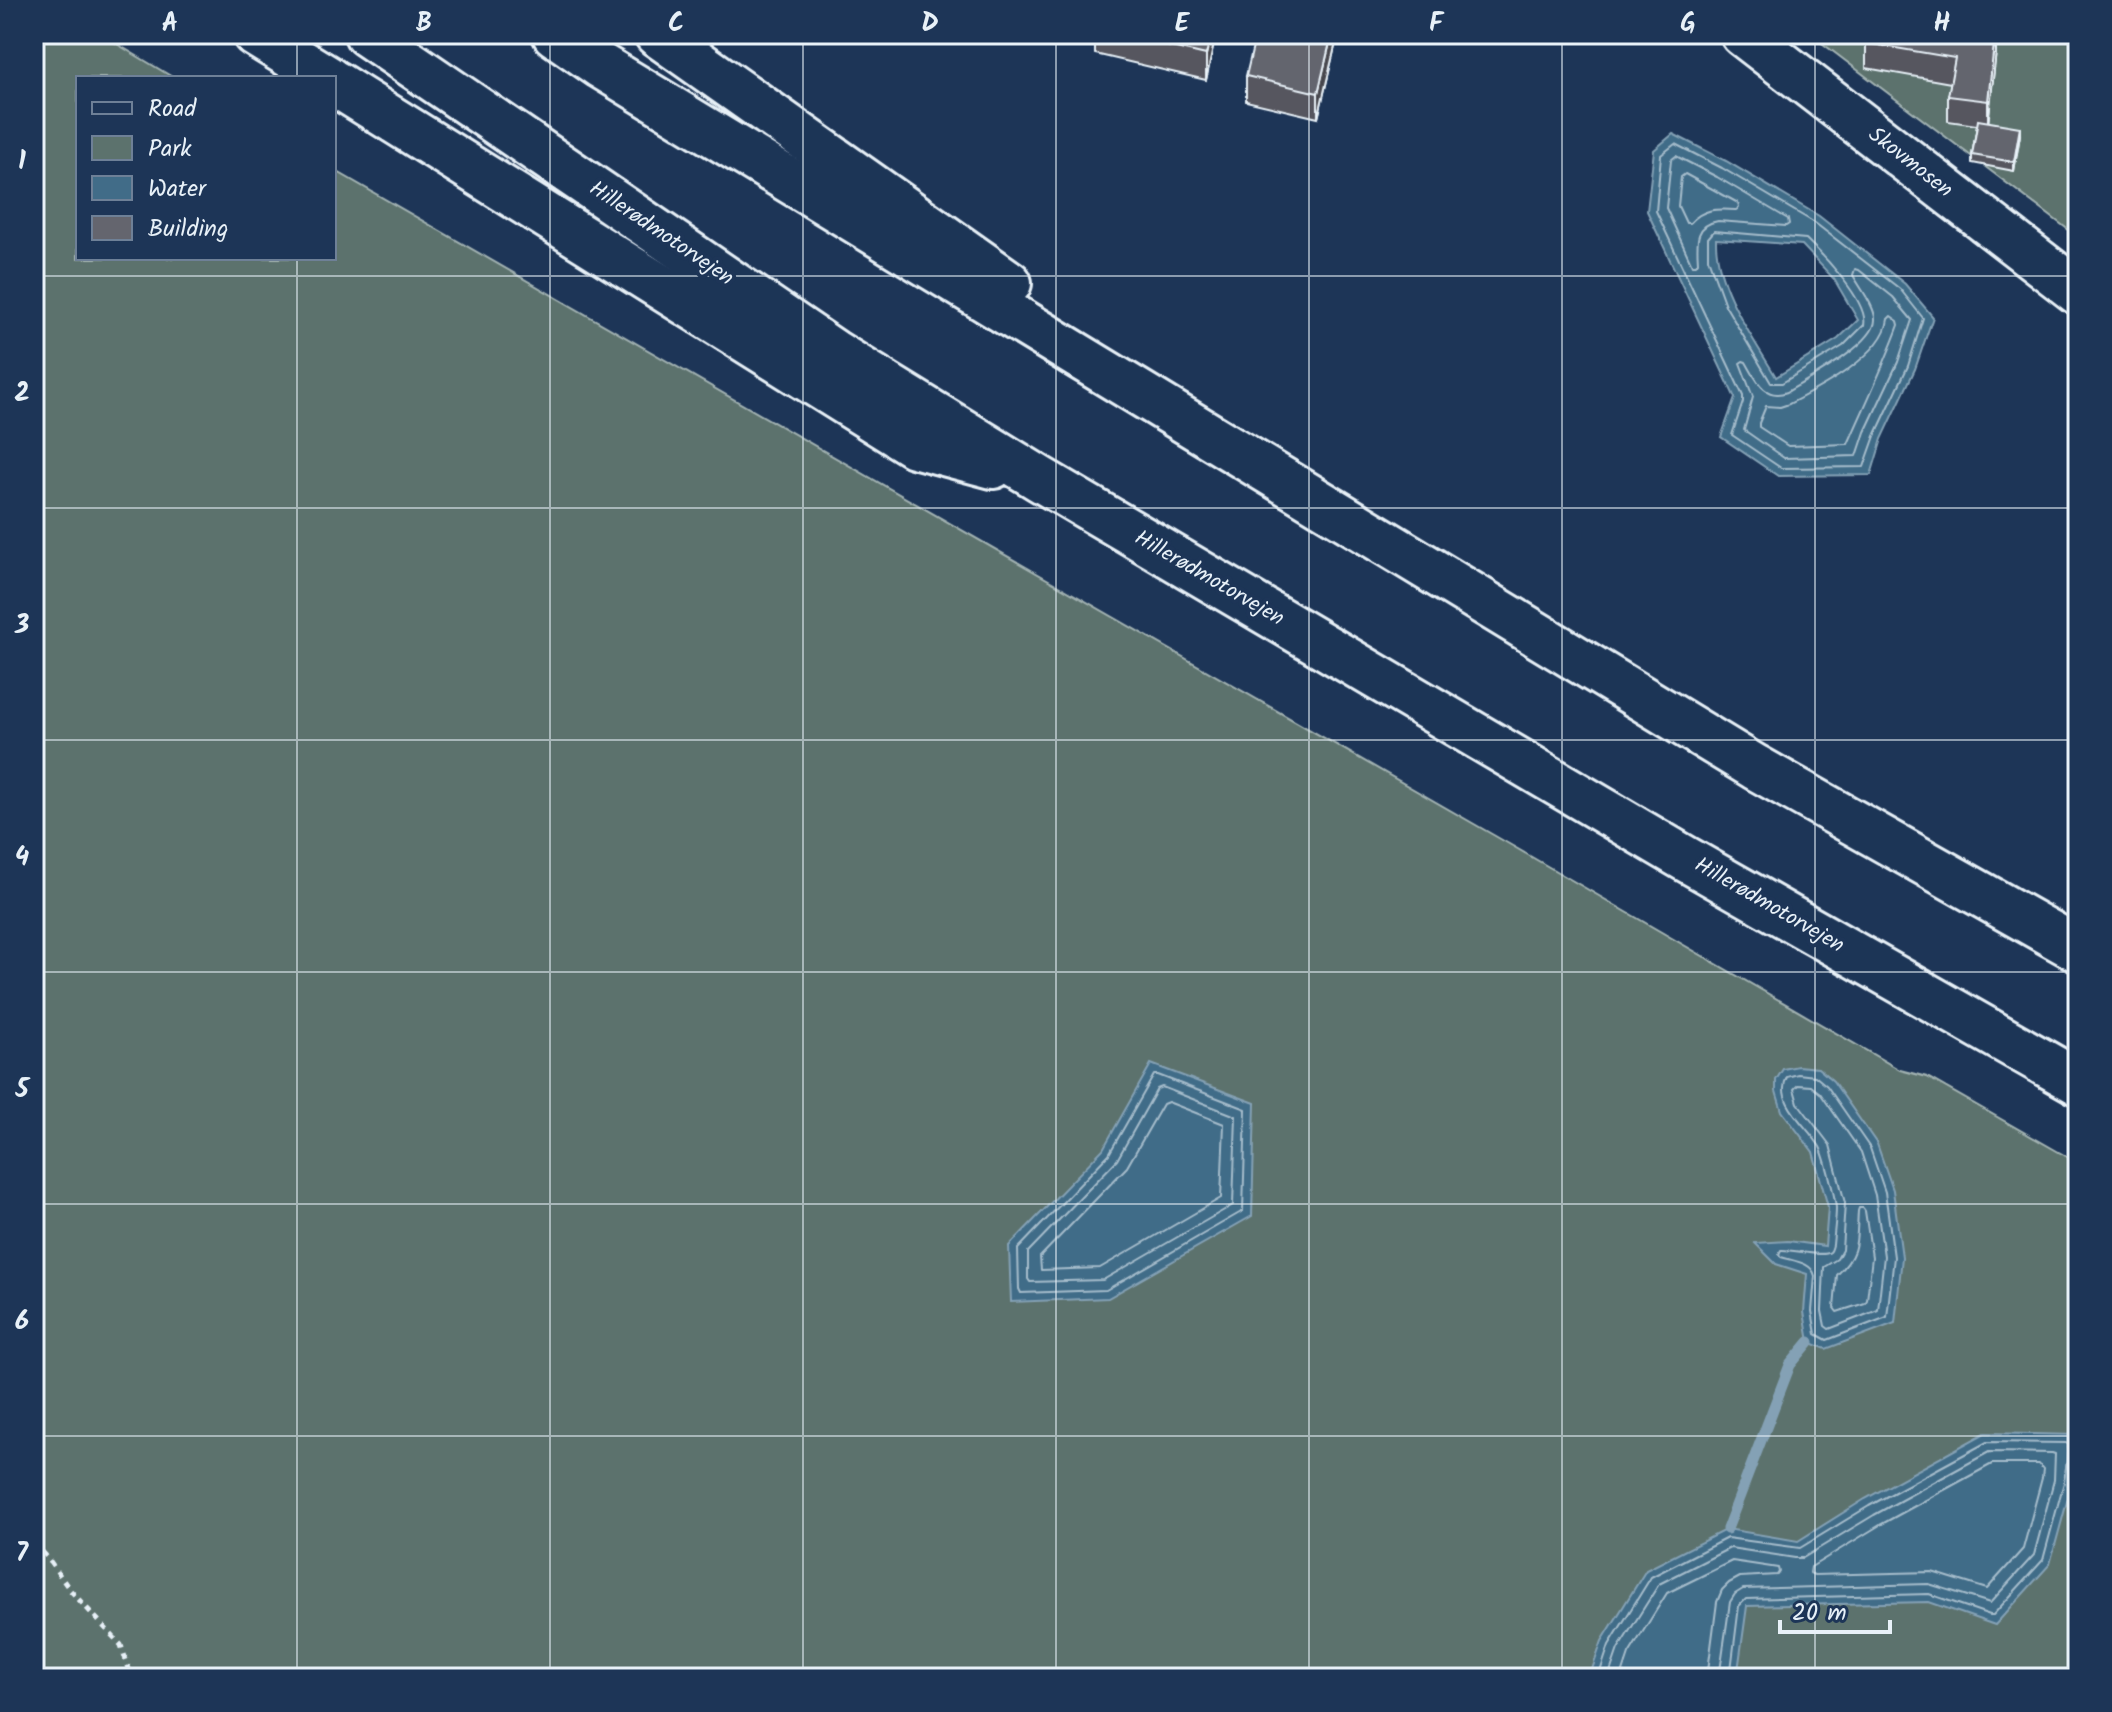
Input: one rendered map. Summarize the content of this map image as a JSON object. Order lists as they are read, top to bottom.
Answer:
{
  "streets": {
    "main road": ["Skovmosen", "Hillerødmotorvejen"]
  },
  "legend": [
    "Road",
    "Park",
    "Water",
    "Building"
  ],
  "scale_bar": "20 m",
  "grid": {
    "columns": [
      "A",
      "B",
      "C",
      "D",
      "E",
      "F",
      "G",
      "H"
    ],
    "rows": [
      "1",
      "2",
      "3",
      "4",
      "5",
      "6",
      "7"
    ]
  }
}
